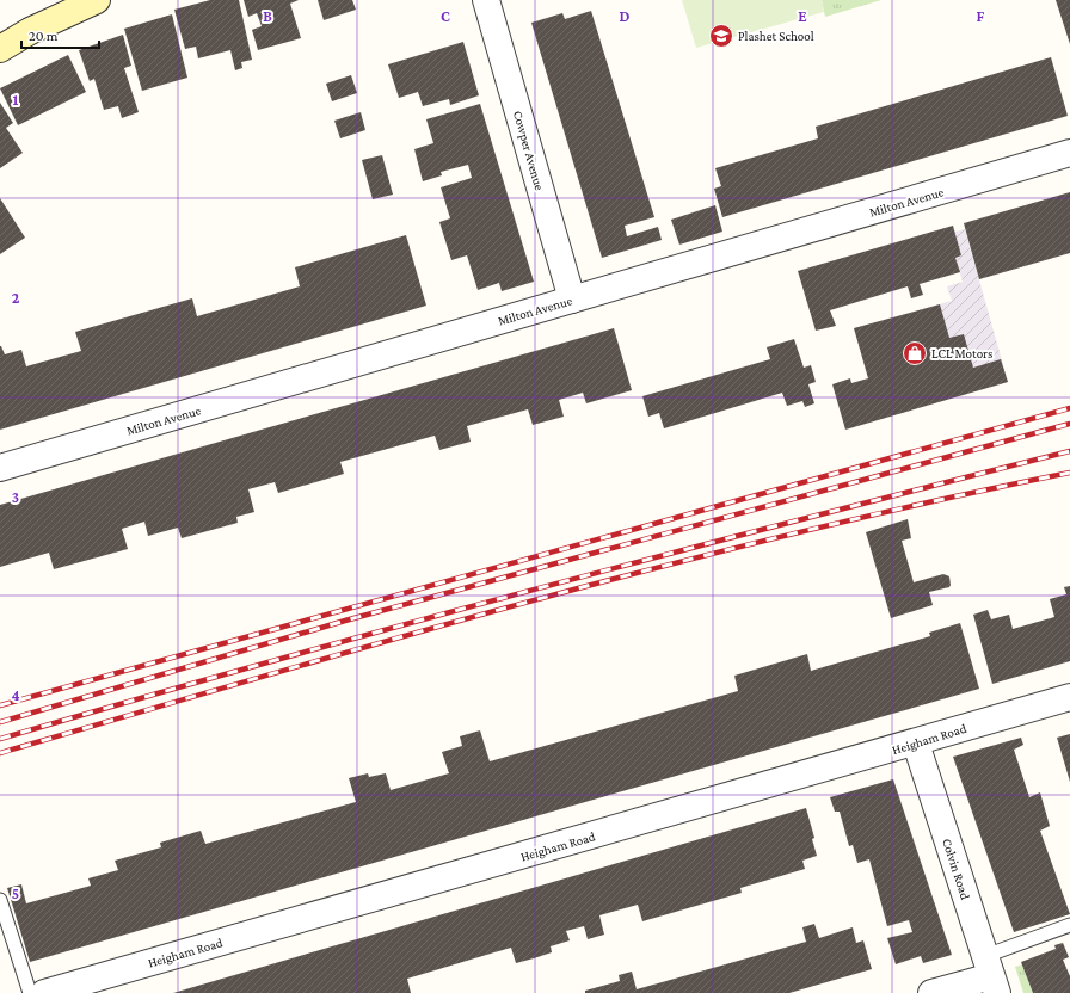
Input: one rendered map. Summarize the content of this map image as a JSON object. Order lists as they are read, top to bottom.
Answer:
{
  "streets": {
    "street": [
      "Cowper Avenue",
      "Milton Avenue",
      "Heigham Road",
      "Colvin Road"
    ]
  },
  "crossings": [
    ["Cowper Avenue", "Milton Avenue"],
    ["Heigham Road", "Colvin Road"]
  ],
  "places": {
    "school or university": ["Plashet School"],
    "shop": ["LCL Motors"]
  },
  "scale_bar": "20 m",
  "grid": {
    "columns": [
      "B",
      "C",
      "D",
      "E",
      "F"
    ],
    "rows": [
      "1",
      "2",
      "3",
      "4",
      "5"
    ]
  }
}
